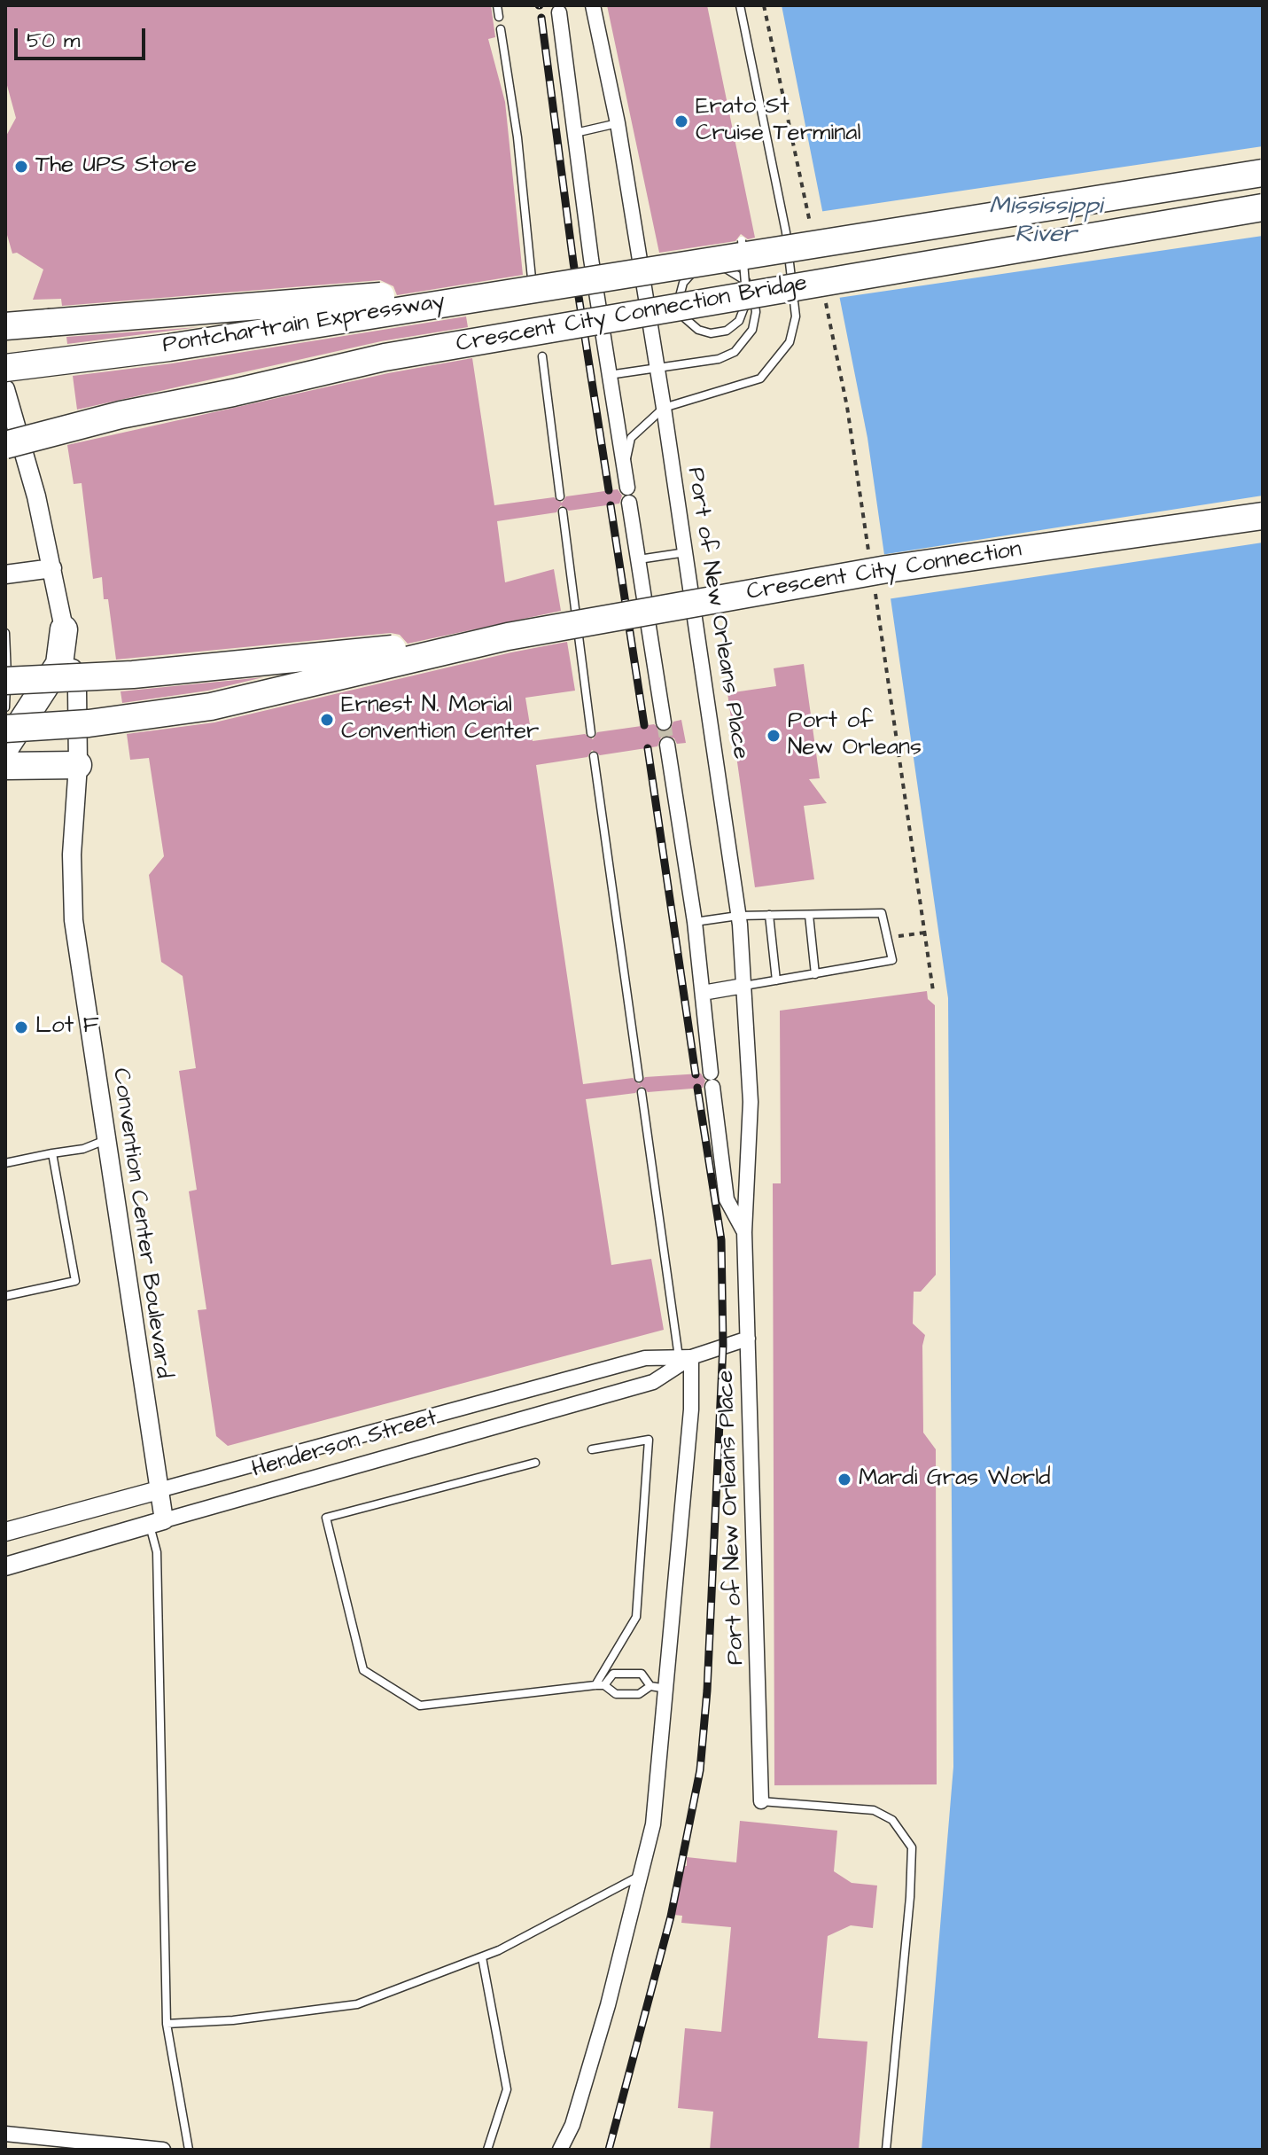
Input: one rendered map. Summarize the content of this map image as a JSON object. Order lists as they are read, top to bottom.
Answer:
{
  "streets": {
    "highway": ["Crescent City Connection Bridge", "Pontchartrain Expressway", "Crescent City Connection"],
    "street": ["Port of New Orleans Place", "Convention Center Boulevard", "Henderson Street"]
  },
  "crossings": [
    ["Port of New Orleans Place", "Henderson Street"],
    ["Convention Center Boulevard", "Henderson Street"]
  ],
  "water": ["Mississippi River"],
  "places": [
    "Erato St Cruise Terminal",
    "The UPS Store",
    "Ernest N. Morial Convention Center",
    "Port of New Orleans",
    "Lot F",
    "Mardi Gras World"
  ],
  "scale_bar": "50 m"
}
